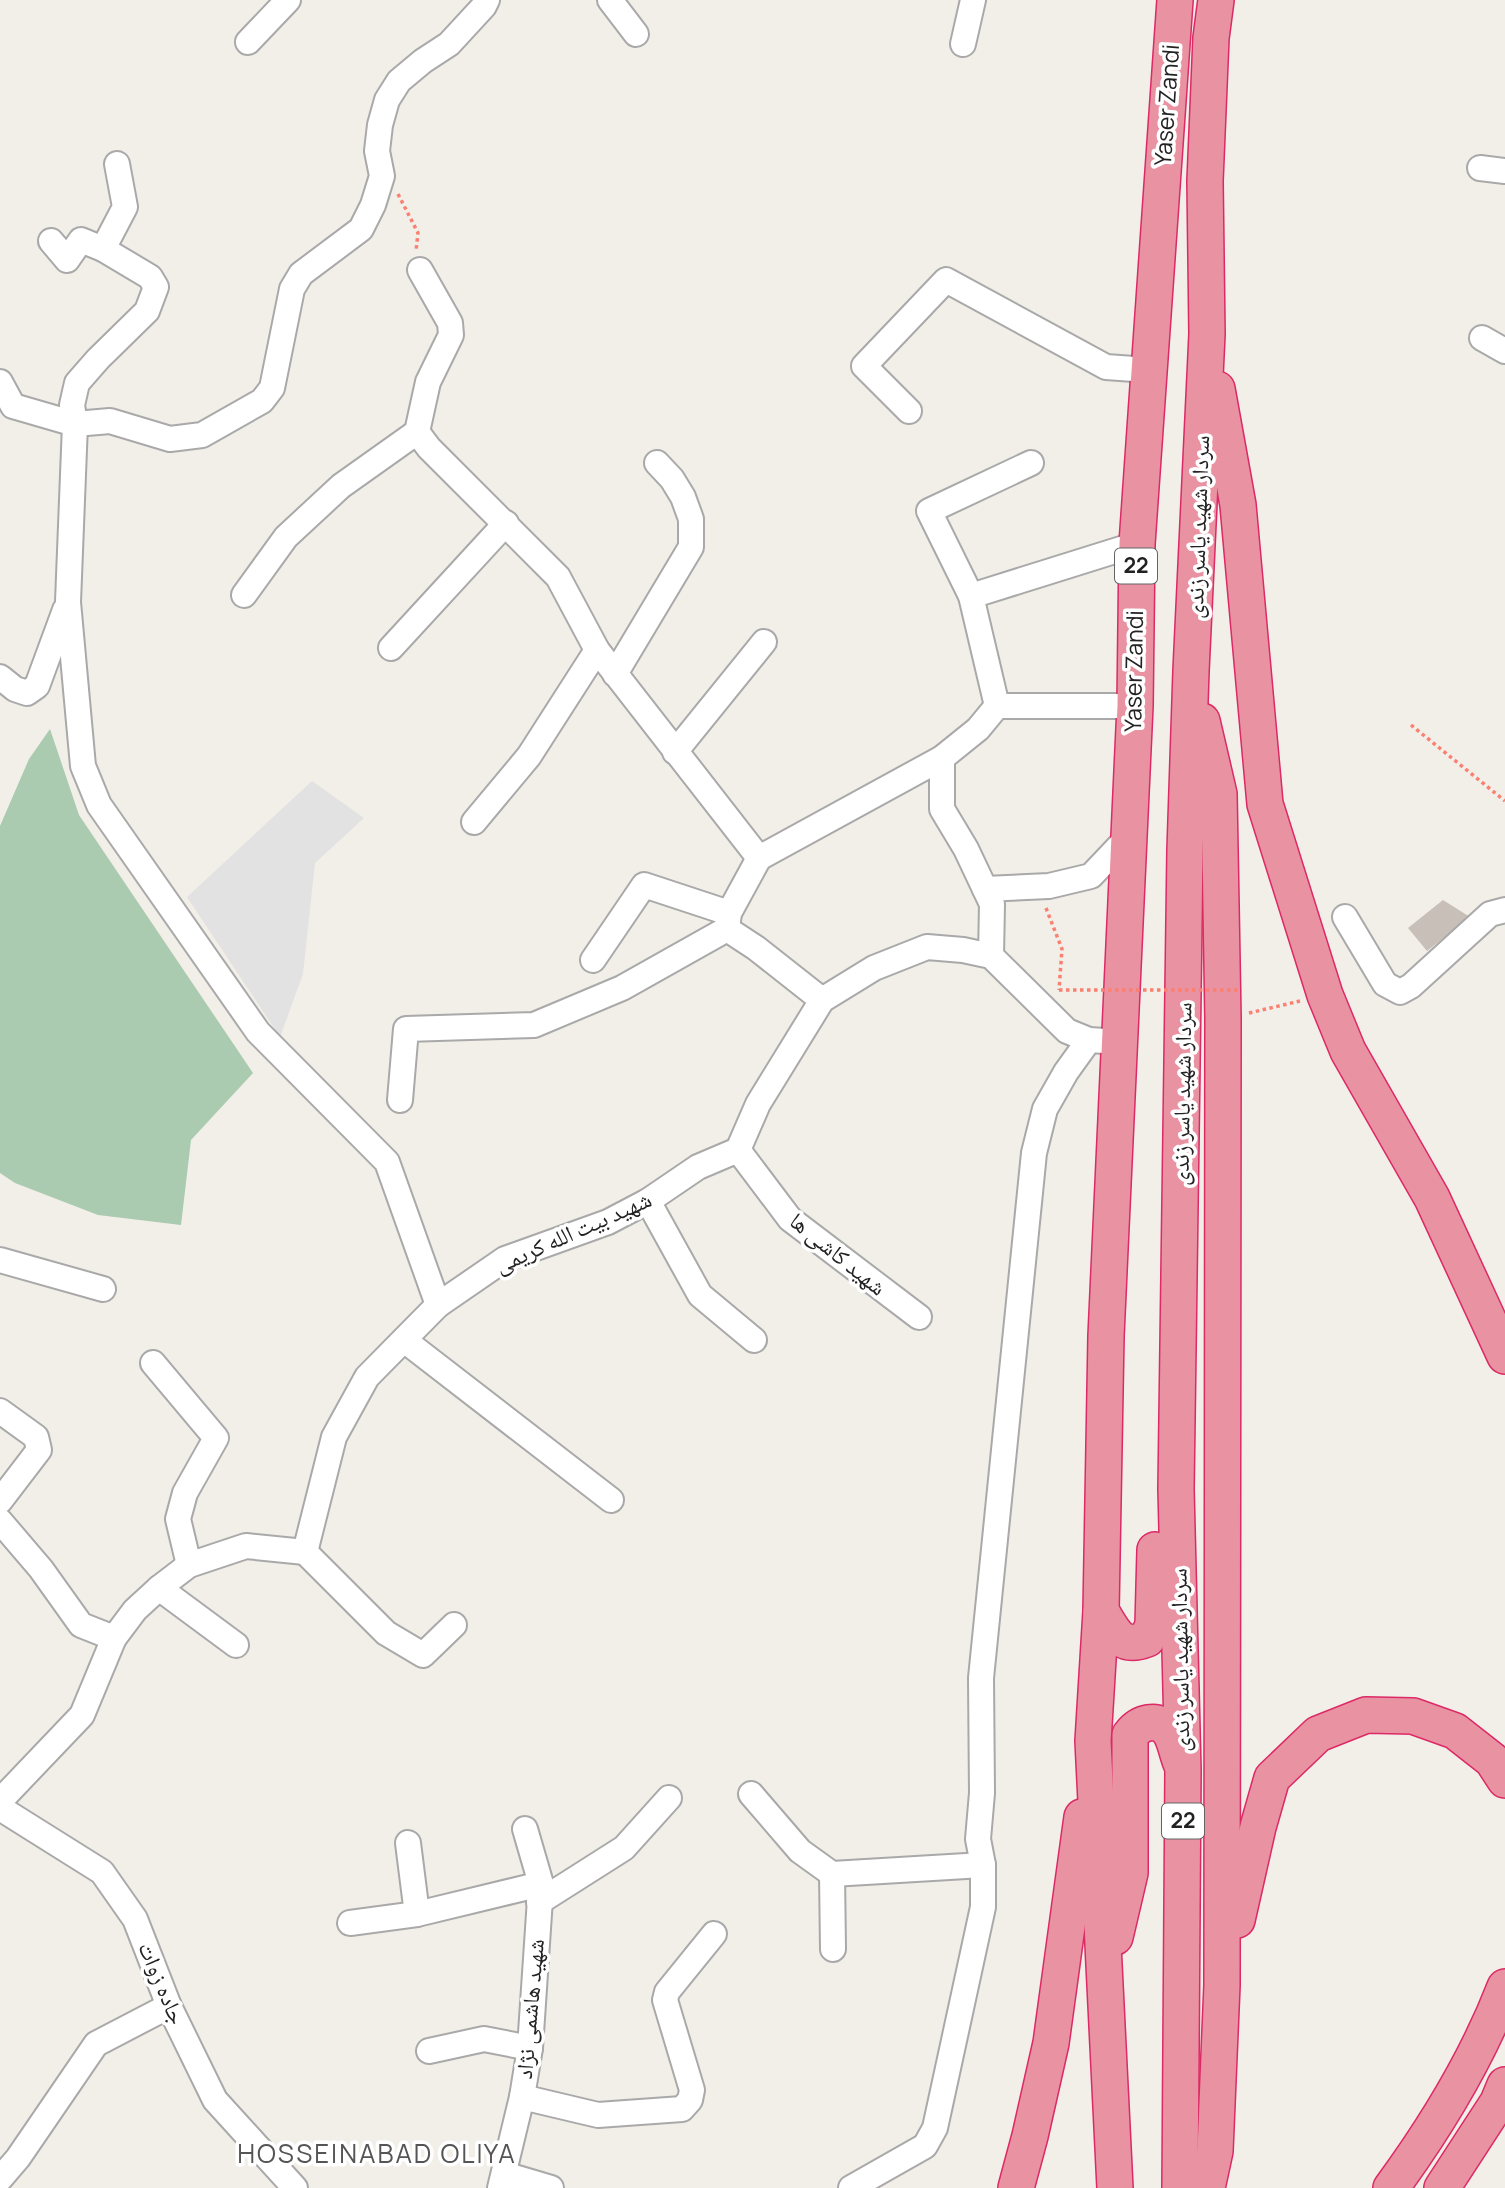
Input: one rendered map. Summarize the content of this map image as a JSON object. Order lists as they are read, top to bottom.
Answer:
{
  "streets": {
    "highway": ["Yaser Zandi", "سردار شهید یاسر زندی", "22"],
    "street": [
      "شهید بیت الله کریمی",
      "شهید کاشی ها",
      "جاده زوات",
      "شهید هاشمی نژاد"
    ]
  },
  "crossings": [
    ["Yaser Zandi", "22"],
    ["شهید بیت الله کریمی", "شهید کاشی ها"]
  ],
  "districts": ["HOSSEINABAD OLIYA"]
}
